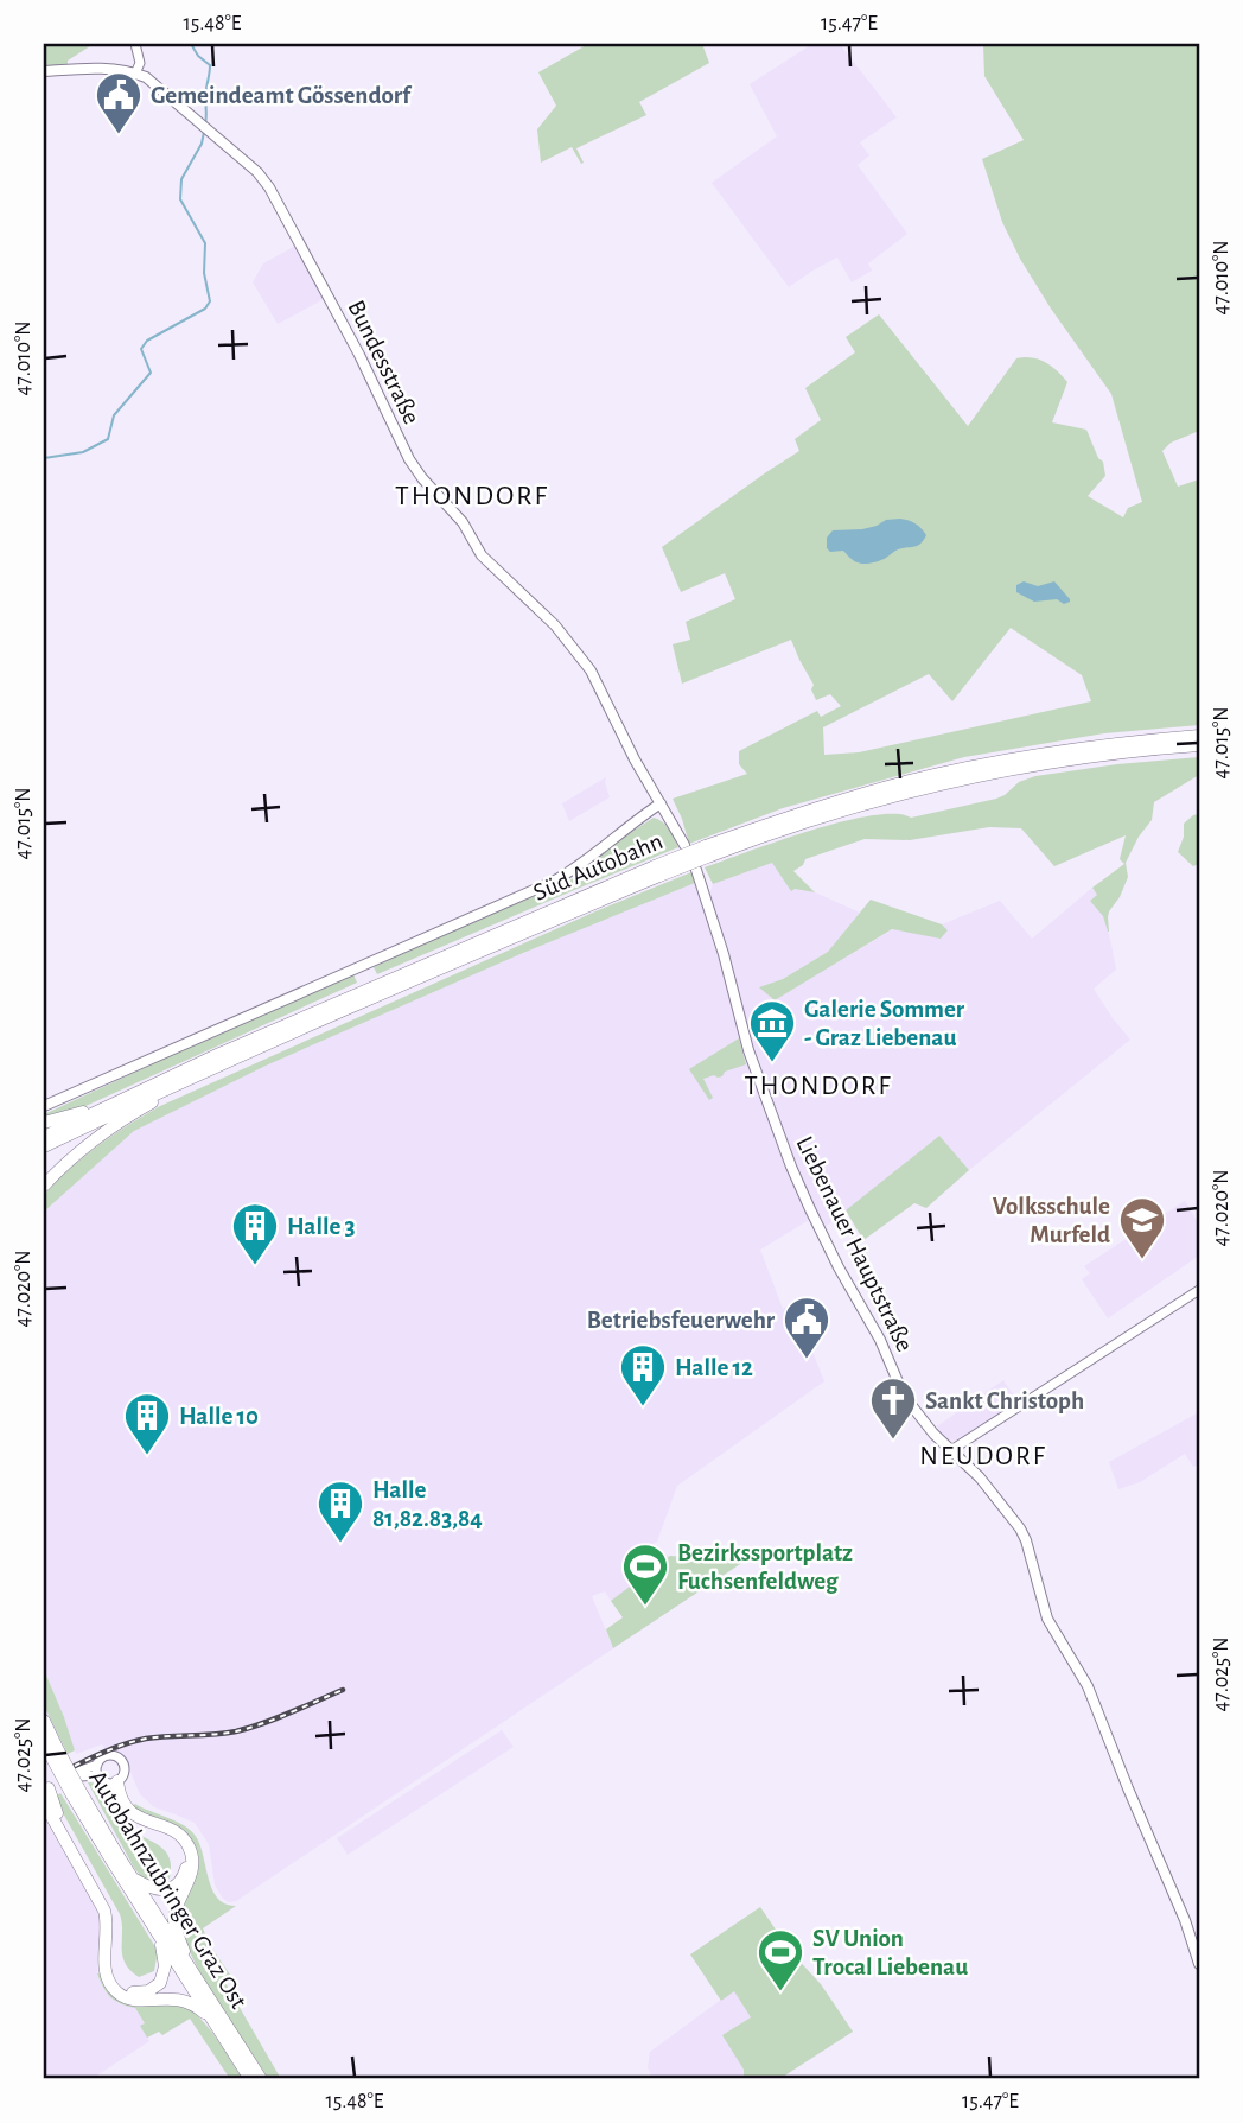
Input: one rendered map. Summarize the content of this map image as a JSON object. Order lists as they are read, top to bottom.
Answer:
{
  "streets": {
    "highway": ["Süd Autobahn", "Autobahnzubringer Graz Ost"],
    "main road": ["Bundesstraße", "Liebenauer Hauptstraße"]
  },
  "districts": ["THONDORF", "THONDORF", "NEUDORF"],
  "places": {
    "public building": ["Gemeindeamt Gössendorf", "Betriebsfeuerwehr"],
    "museum": ["Galerie Sommer - Graz Liebenau"],
    "school or university": ["Volksschule Murfeld"],
    "building": [
      "Halle 3",
      "Halle 12",
      "Halle 10",
      "Halle 81,82.83,84"
    ],
    "church": ["Sankt Christoph"],
    "sports": ["Bezirkssportplatz Fuchsenfeldweg", "SV Union Trocal Liebenau"]
  },
  "coordinates": [
    "15.48°E",
    "15.47°E",
    "47.010°N",
    "47.015°N",
    "47.020°N",
    "47.025°N"
  ]
}
